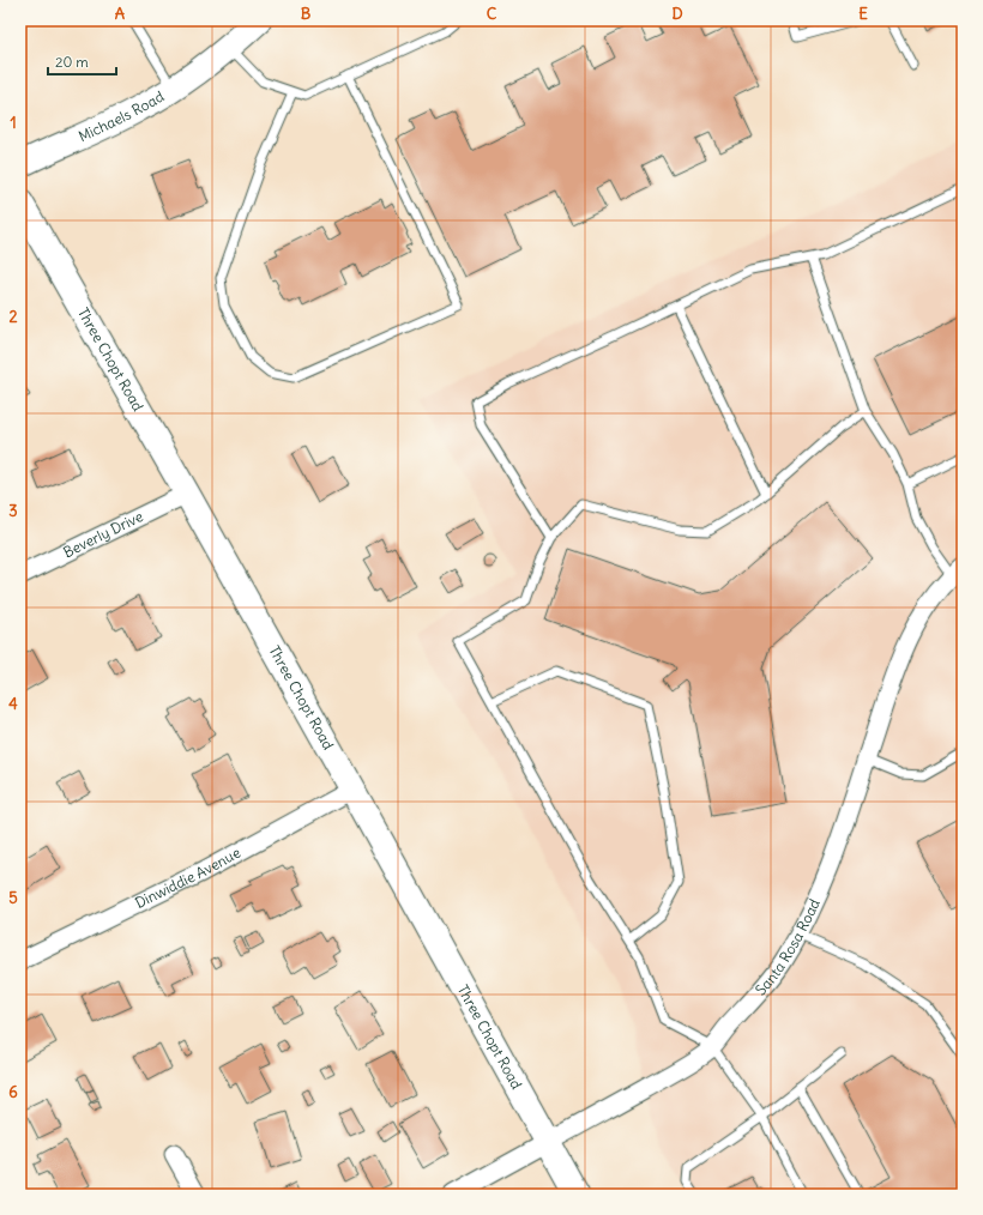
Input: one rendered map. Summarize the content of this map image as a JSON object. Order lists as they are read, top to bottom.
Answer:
{
  "streets": {
    "main road": ["Michaels Road", "Three Chopt Road"],
    "street": ["Beverly Drive", "Dinwiddie Avenue", "Santa Rosa Road"]
  },
  "crossings": [
    ["Three Chopt Road", "Beverly Drive"],
    ["Three Chopt Road", "Dinwiddie Avenue"],
    ["Three Chopt Road", "Santa Rosa Road"]
  ],
  "scale_bar": "20 m",
  "grid": {
    "columns": [
      "A",
      "B",
      "C",
      "D",
      "E"
    ],
    "rows": [
      "1",
      "2",
      "3",
      "4",
      "5",
      "6"
    ]
  }
}
